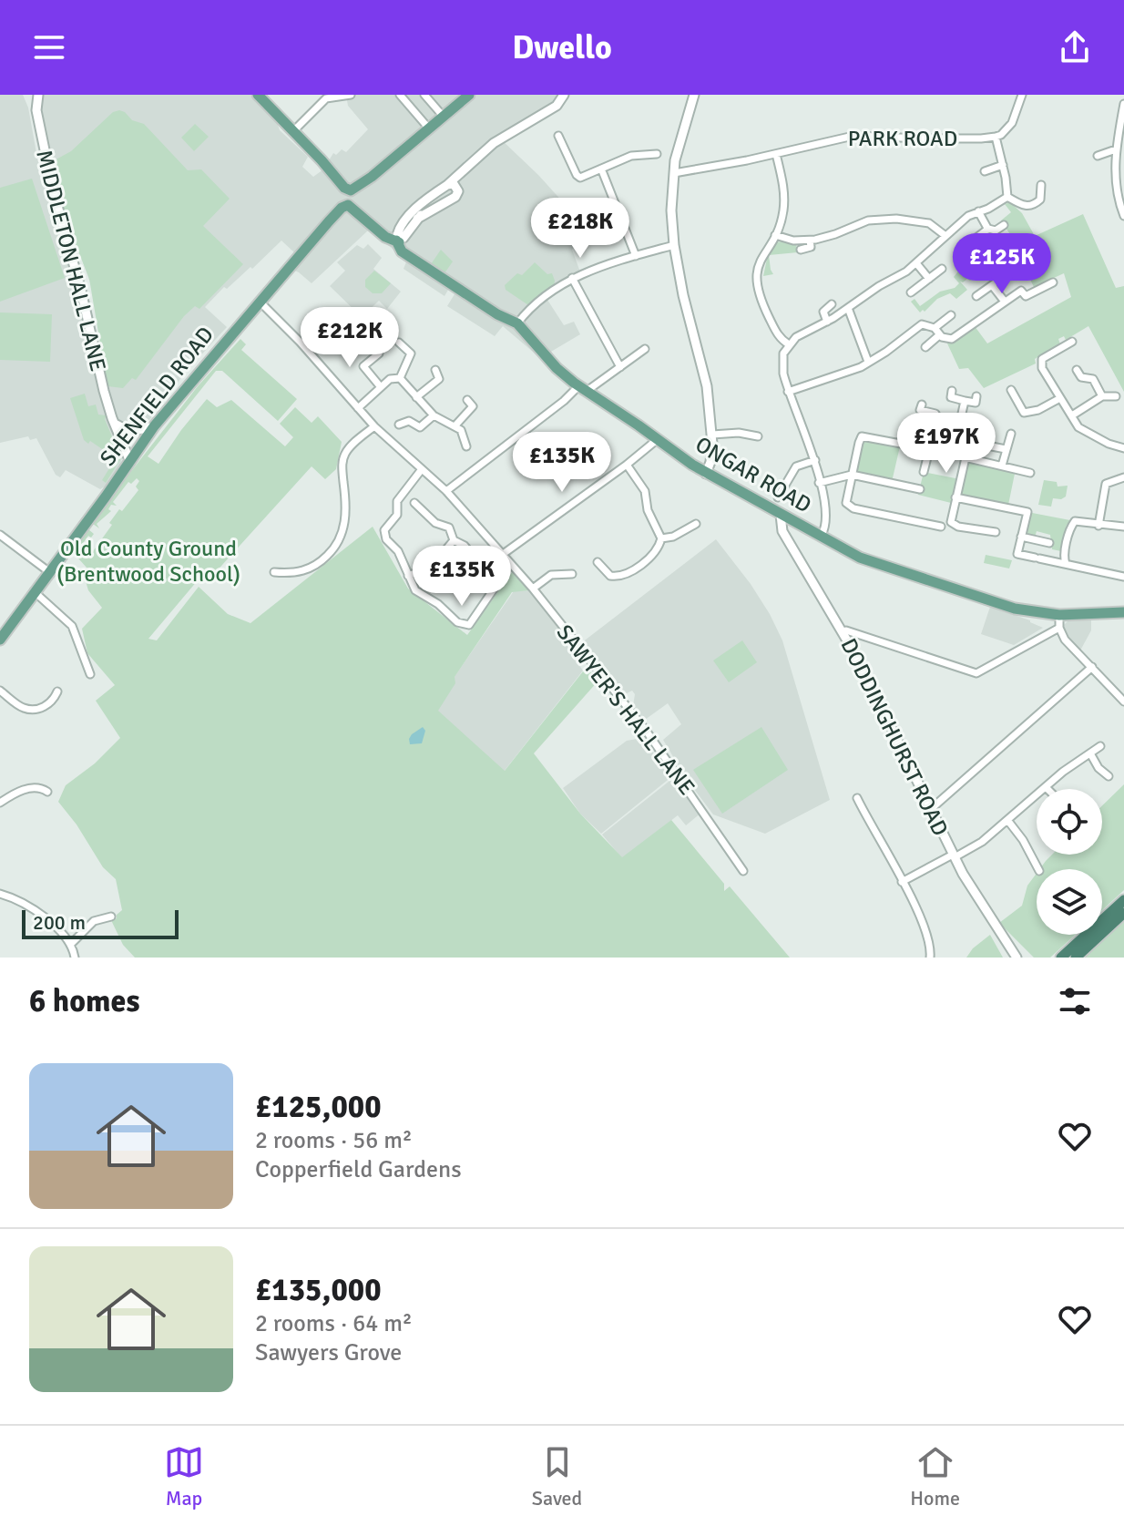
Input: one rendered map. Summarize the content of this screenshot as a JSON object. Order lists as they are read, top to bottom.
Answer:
{
  "streets": {
    "main road": ["SHENFIELD ROAD", "ONGAR ROAD"],
    "street": [
      "PARK ROAD",
      "MIDDLETON HALL LANE",
      "SAWYER'S HALL LANE",
      "DODDINGHURST ROAD"
    ]
  },
  "crossings": [
    ["MIDDLETON HALL LANE", "SHENFIELD ROAD"],
    ["SHENFIELD ROAD", "ONGAR ROAD"],
    ["SHENFIELD ROAD", "SAWYER'S HALL LANE"],
    ["ONGAR ROAD", "DODDINGHURST ROAD"]
  ],
  "parks": ["Old County Ground (Brentwood School)"],
  "scale_bar": "200 m",
  "page": {
    "header": "Dwello",
    "price": [
      "£218K",
      "£125K",
      "£212K",
      "£197K",
      "£135K",
      "£135K"
    ],
    "scale": "200 m",
    "heading": "6 homes",
    "list": [
      {
        "name": "£125,000",
        "note": "2 rooms · 56 m² · Copperfield Gardens"
      },
      {
        "name": "£135,000",
        "note": "2 rooms · 64 m² · Sawyers Grove"
      }
    ],
    "tabs": ["Map", "Saved", "Home"]
  }
}
